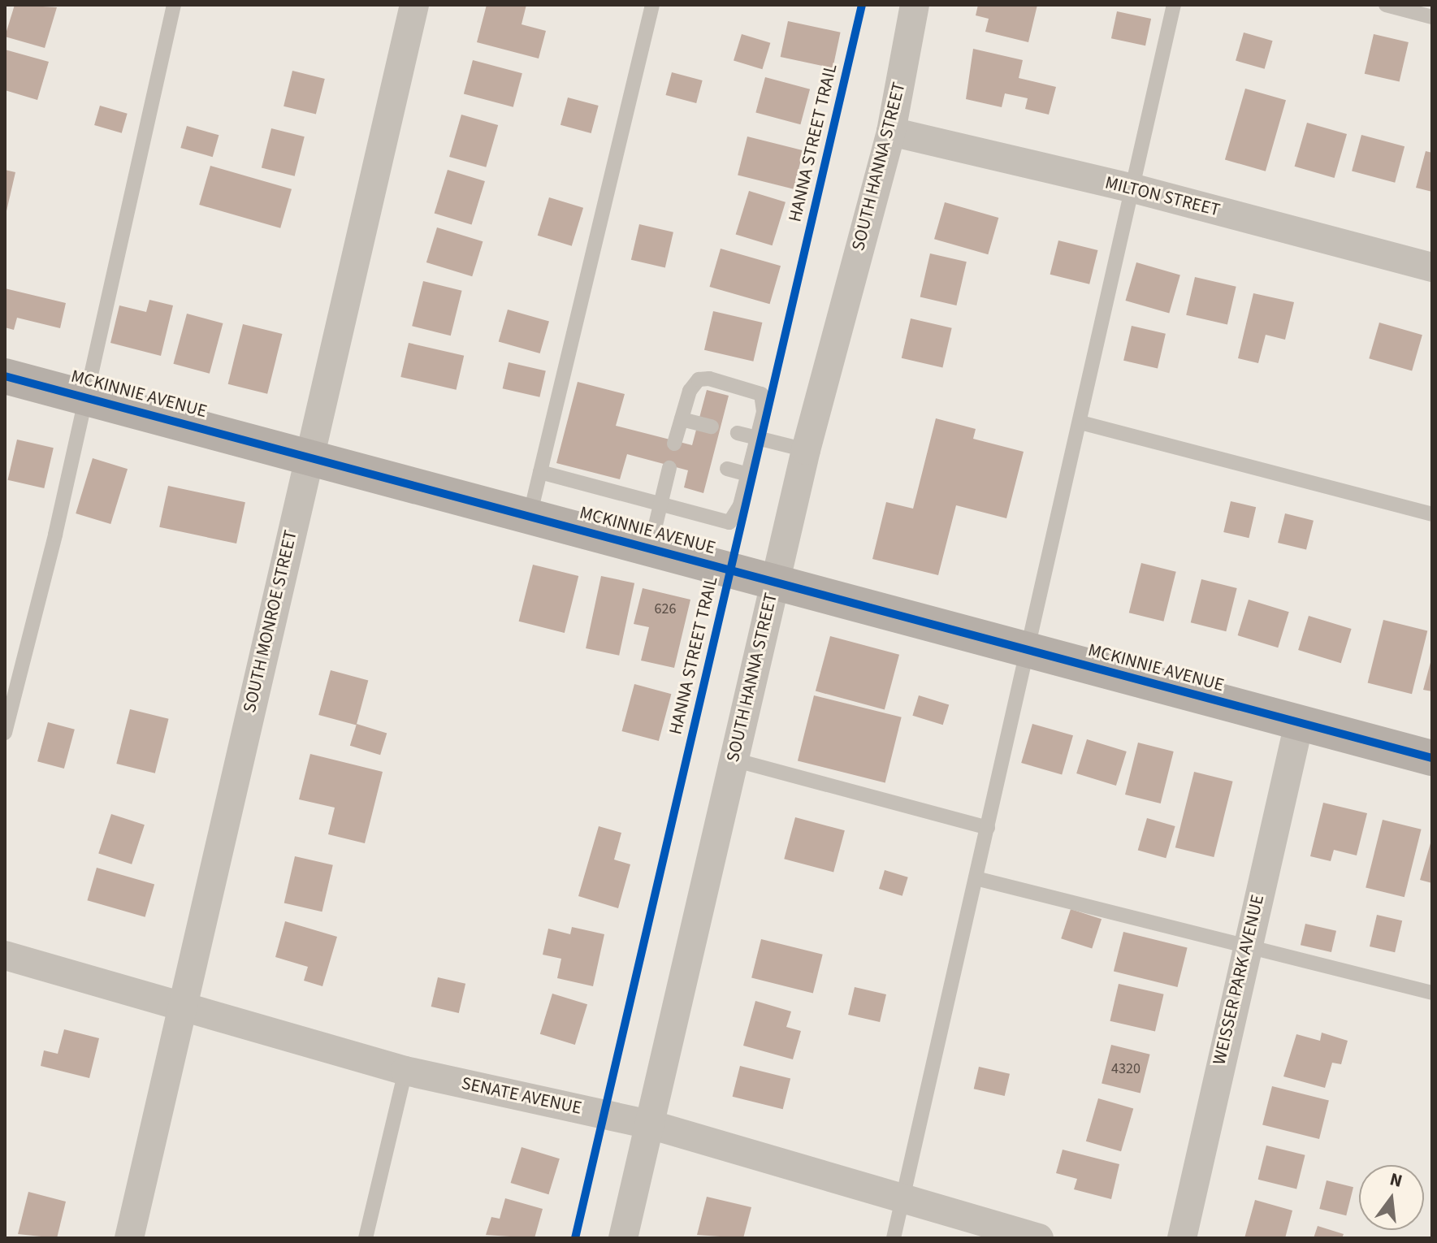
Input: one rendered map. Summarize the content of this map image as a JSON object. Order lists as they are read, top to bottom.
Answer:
{
  "streets": {
    "street": [
      "SOUTH HANNA STREET",
      "MILTON STREET",
      "MCKINNIE AVENUE",
      "SOUTH MONROE STREET",
      "WEISSER PARK AVENUE",
      "SENATE AVENUE"
    ],
    "cycle path": ["HANNA STREET TRAIL"]
  },
  "crossings": [
    ["SOUTH HANNA STREET", "MILTON STREET"],
    ["SOUTH HANNA STREET", "MCKINNIE AVENUE"],
    ["SOUTH HANNA STREET", "SENATE AVENUE"],
    ["MCKINNIE AVENUE", "SOUTH MONROE STREET"],
    ["MCKINNIE AVENUE", "WEISSER PARK AVENUE"],
    ["SOUTH MONROE STREET", "SENATE AVENUE"]
  ],
  "house_numbers": ["626", "4320"],
  "north": "top"
}
